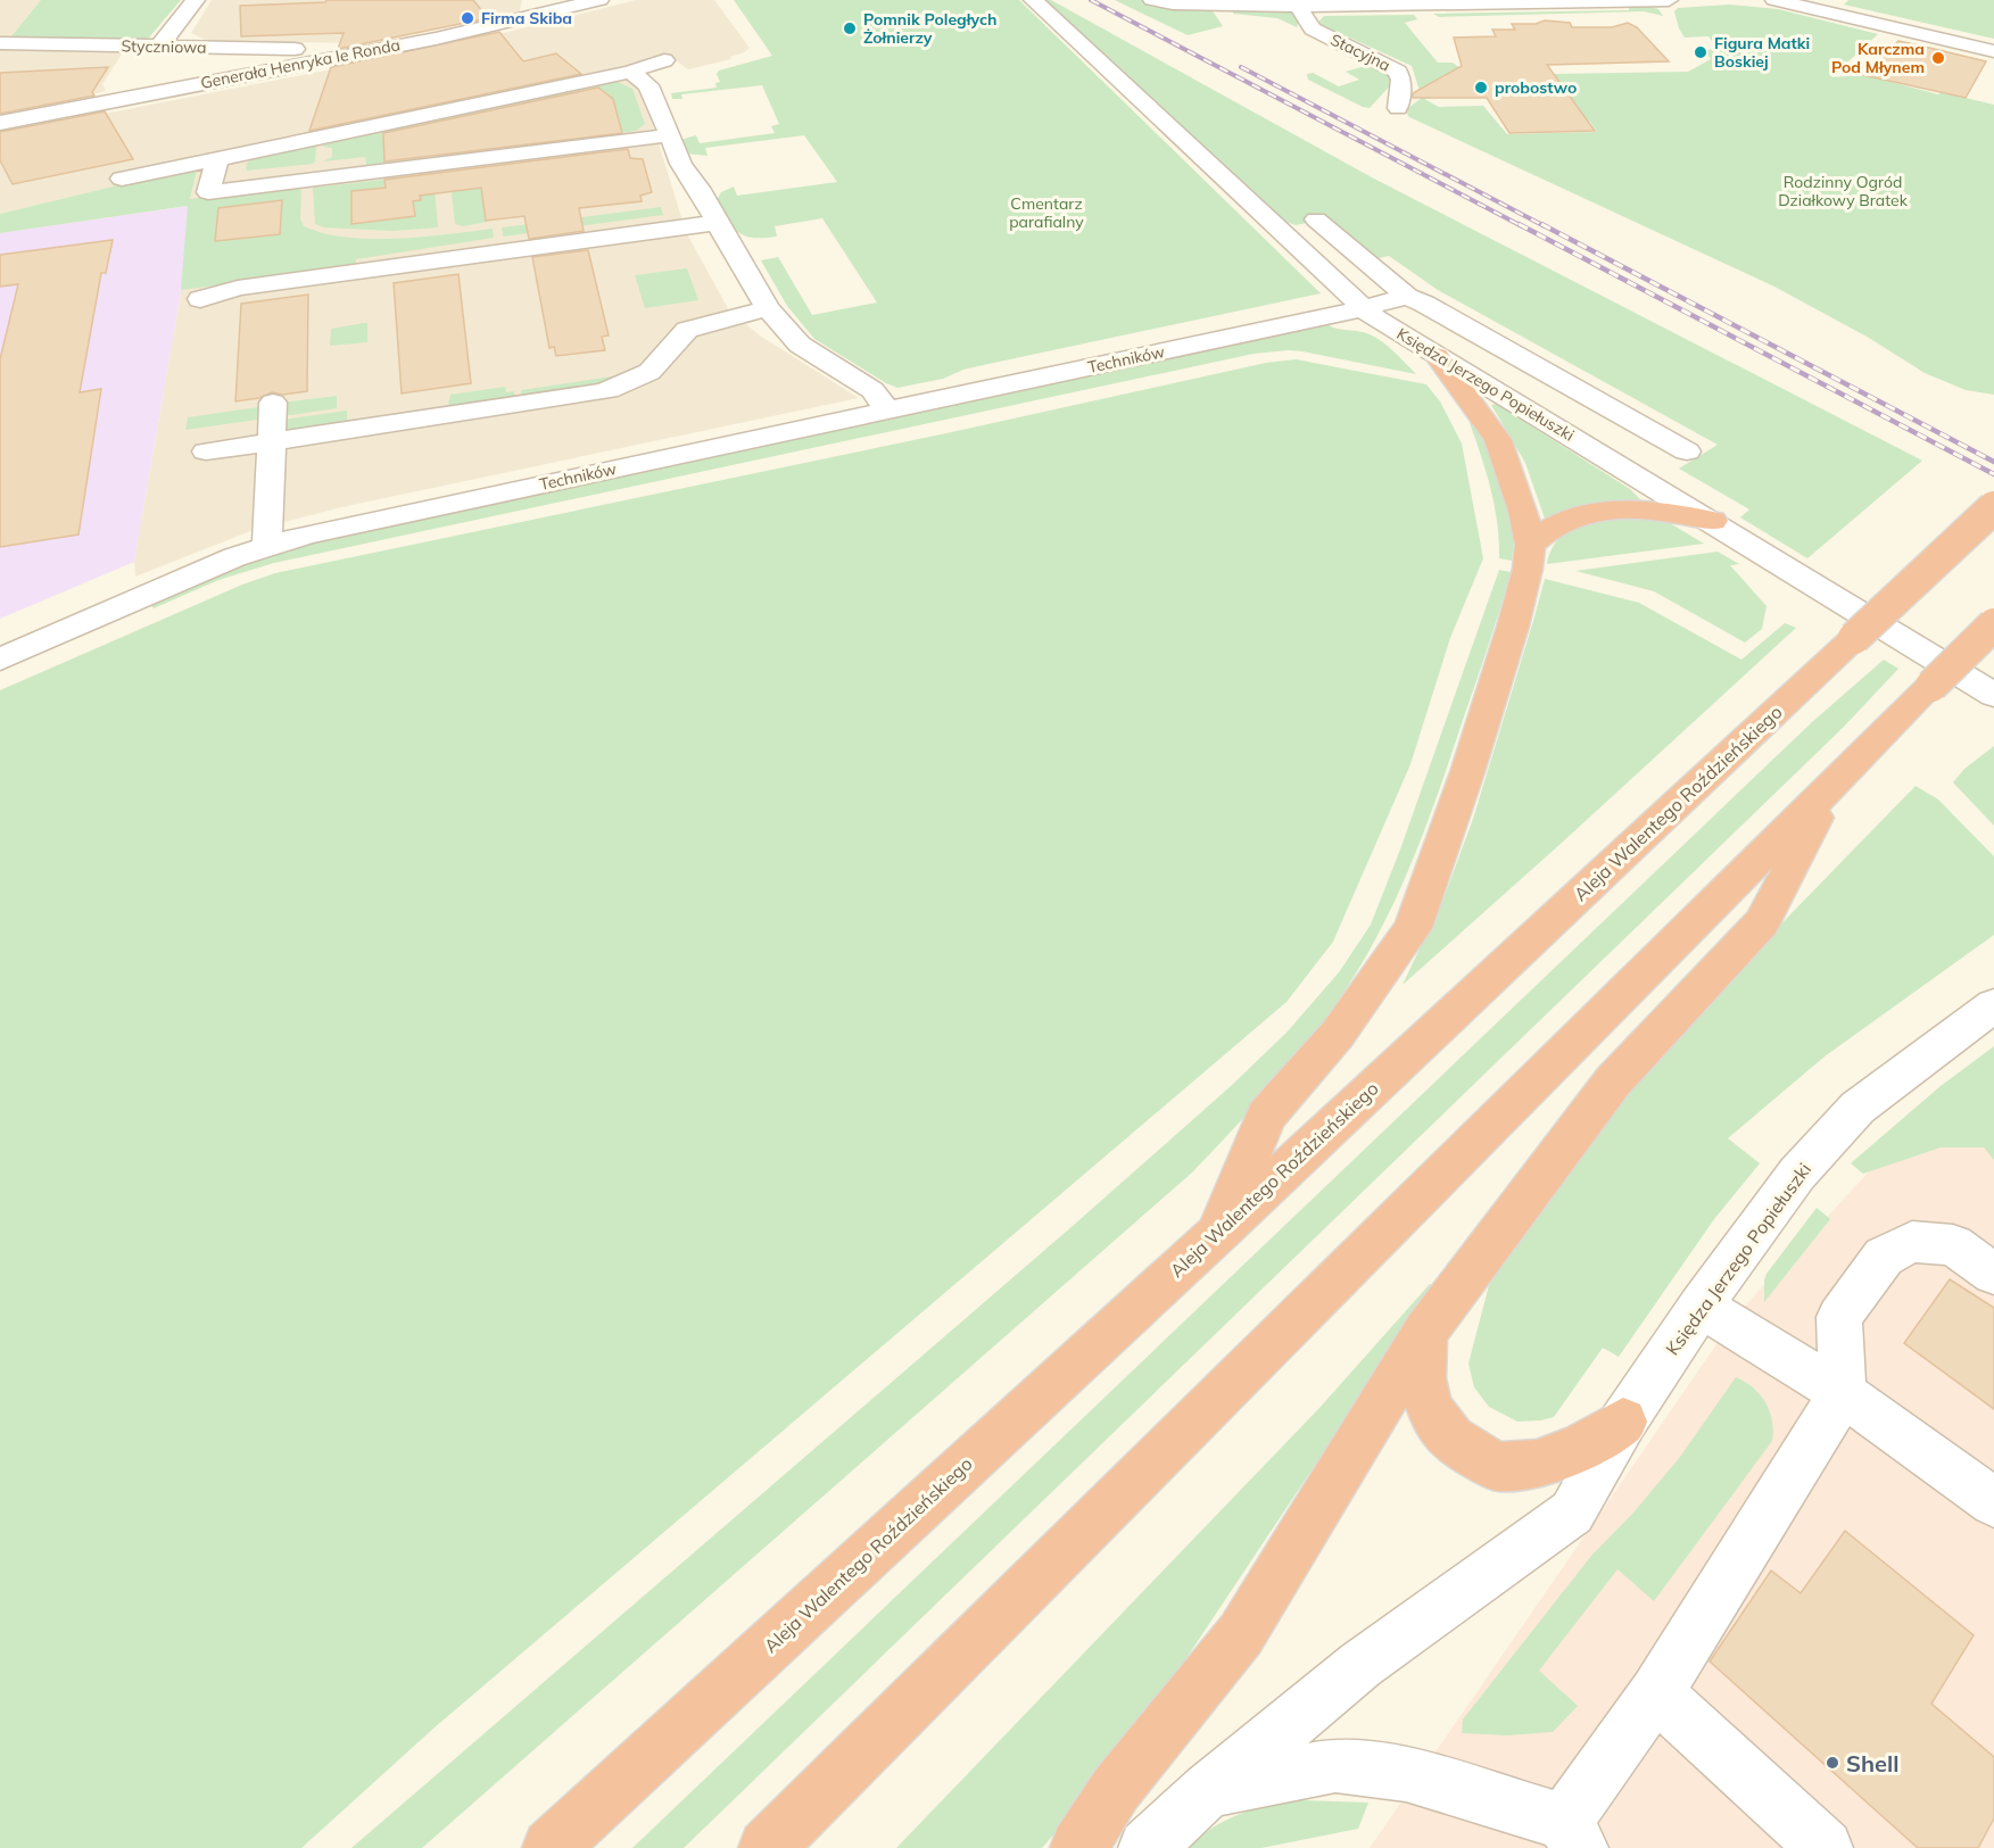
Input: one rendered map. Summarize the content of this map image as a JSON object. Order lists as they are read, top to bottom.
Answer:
{
  "streets": {
    "highway": ["Aleja Walentego Roździeńskiego"],
    "street": [
      "Styczniowa",
      "Stacyjna",
      "Generała Henryka le Ronda",
      "Techników",
      "Księdza Jerzego Popiełuszki"
    ]
  },
  "crossings": [
    ["Styczniowa", "Generała Henryka le Ronda"],
    ["Techników", "Księdza Jerzego Popiełuszki"]
  ],
  "parks": ["Rodzinny Ogród Działkowy Bratek", "Cmentarz parafialny"],
  "places": [
    "Firma Skiba",
    "Pomnik Poległych Żołnierzy",
    "Figura Matki Boskiej",
    "Karczma Pod Młynem",
    "probostwo",
    "Shell"
  ]
}
